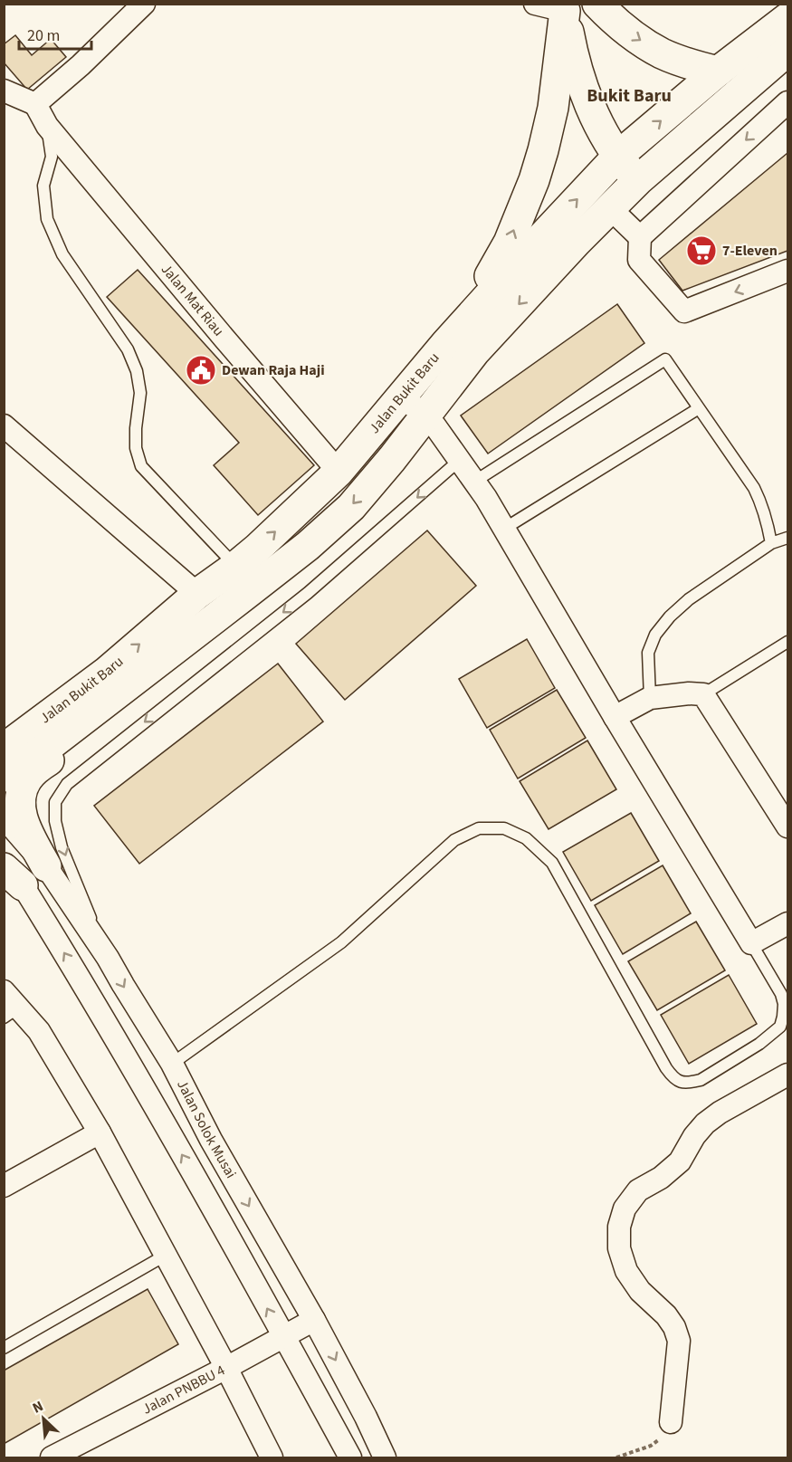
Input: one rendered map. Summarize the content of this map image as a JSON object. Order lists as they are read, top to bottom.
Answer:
{
  "streets": {
    "main road": ["Jalan Bukit Baru"],
    "street": ["Jalan Mat Riau", "Jalan Solok Musai", "Jalan PNBBU 4"]
  },
  "crossings": [
    ["Jalan Mat Riau", "Jalan Bukit Baru"],
    ["Jalan Solok Musai", "Jalan PNBBU 4"]
  ],
  "districts": ["Bukit Baru"],
  "places": {
    "supermarket": ["7-Eleven"],
    "public building": ["Dewan Raja Haji"]
  },
  "scale_bar": "20 m",
  "north": "top left"
}
